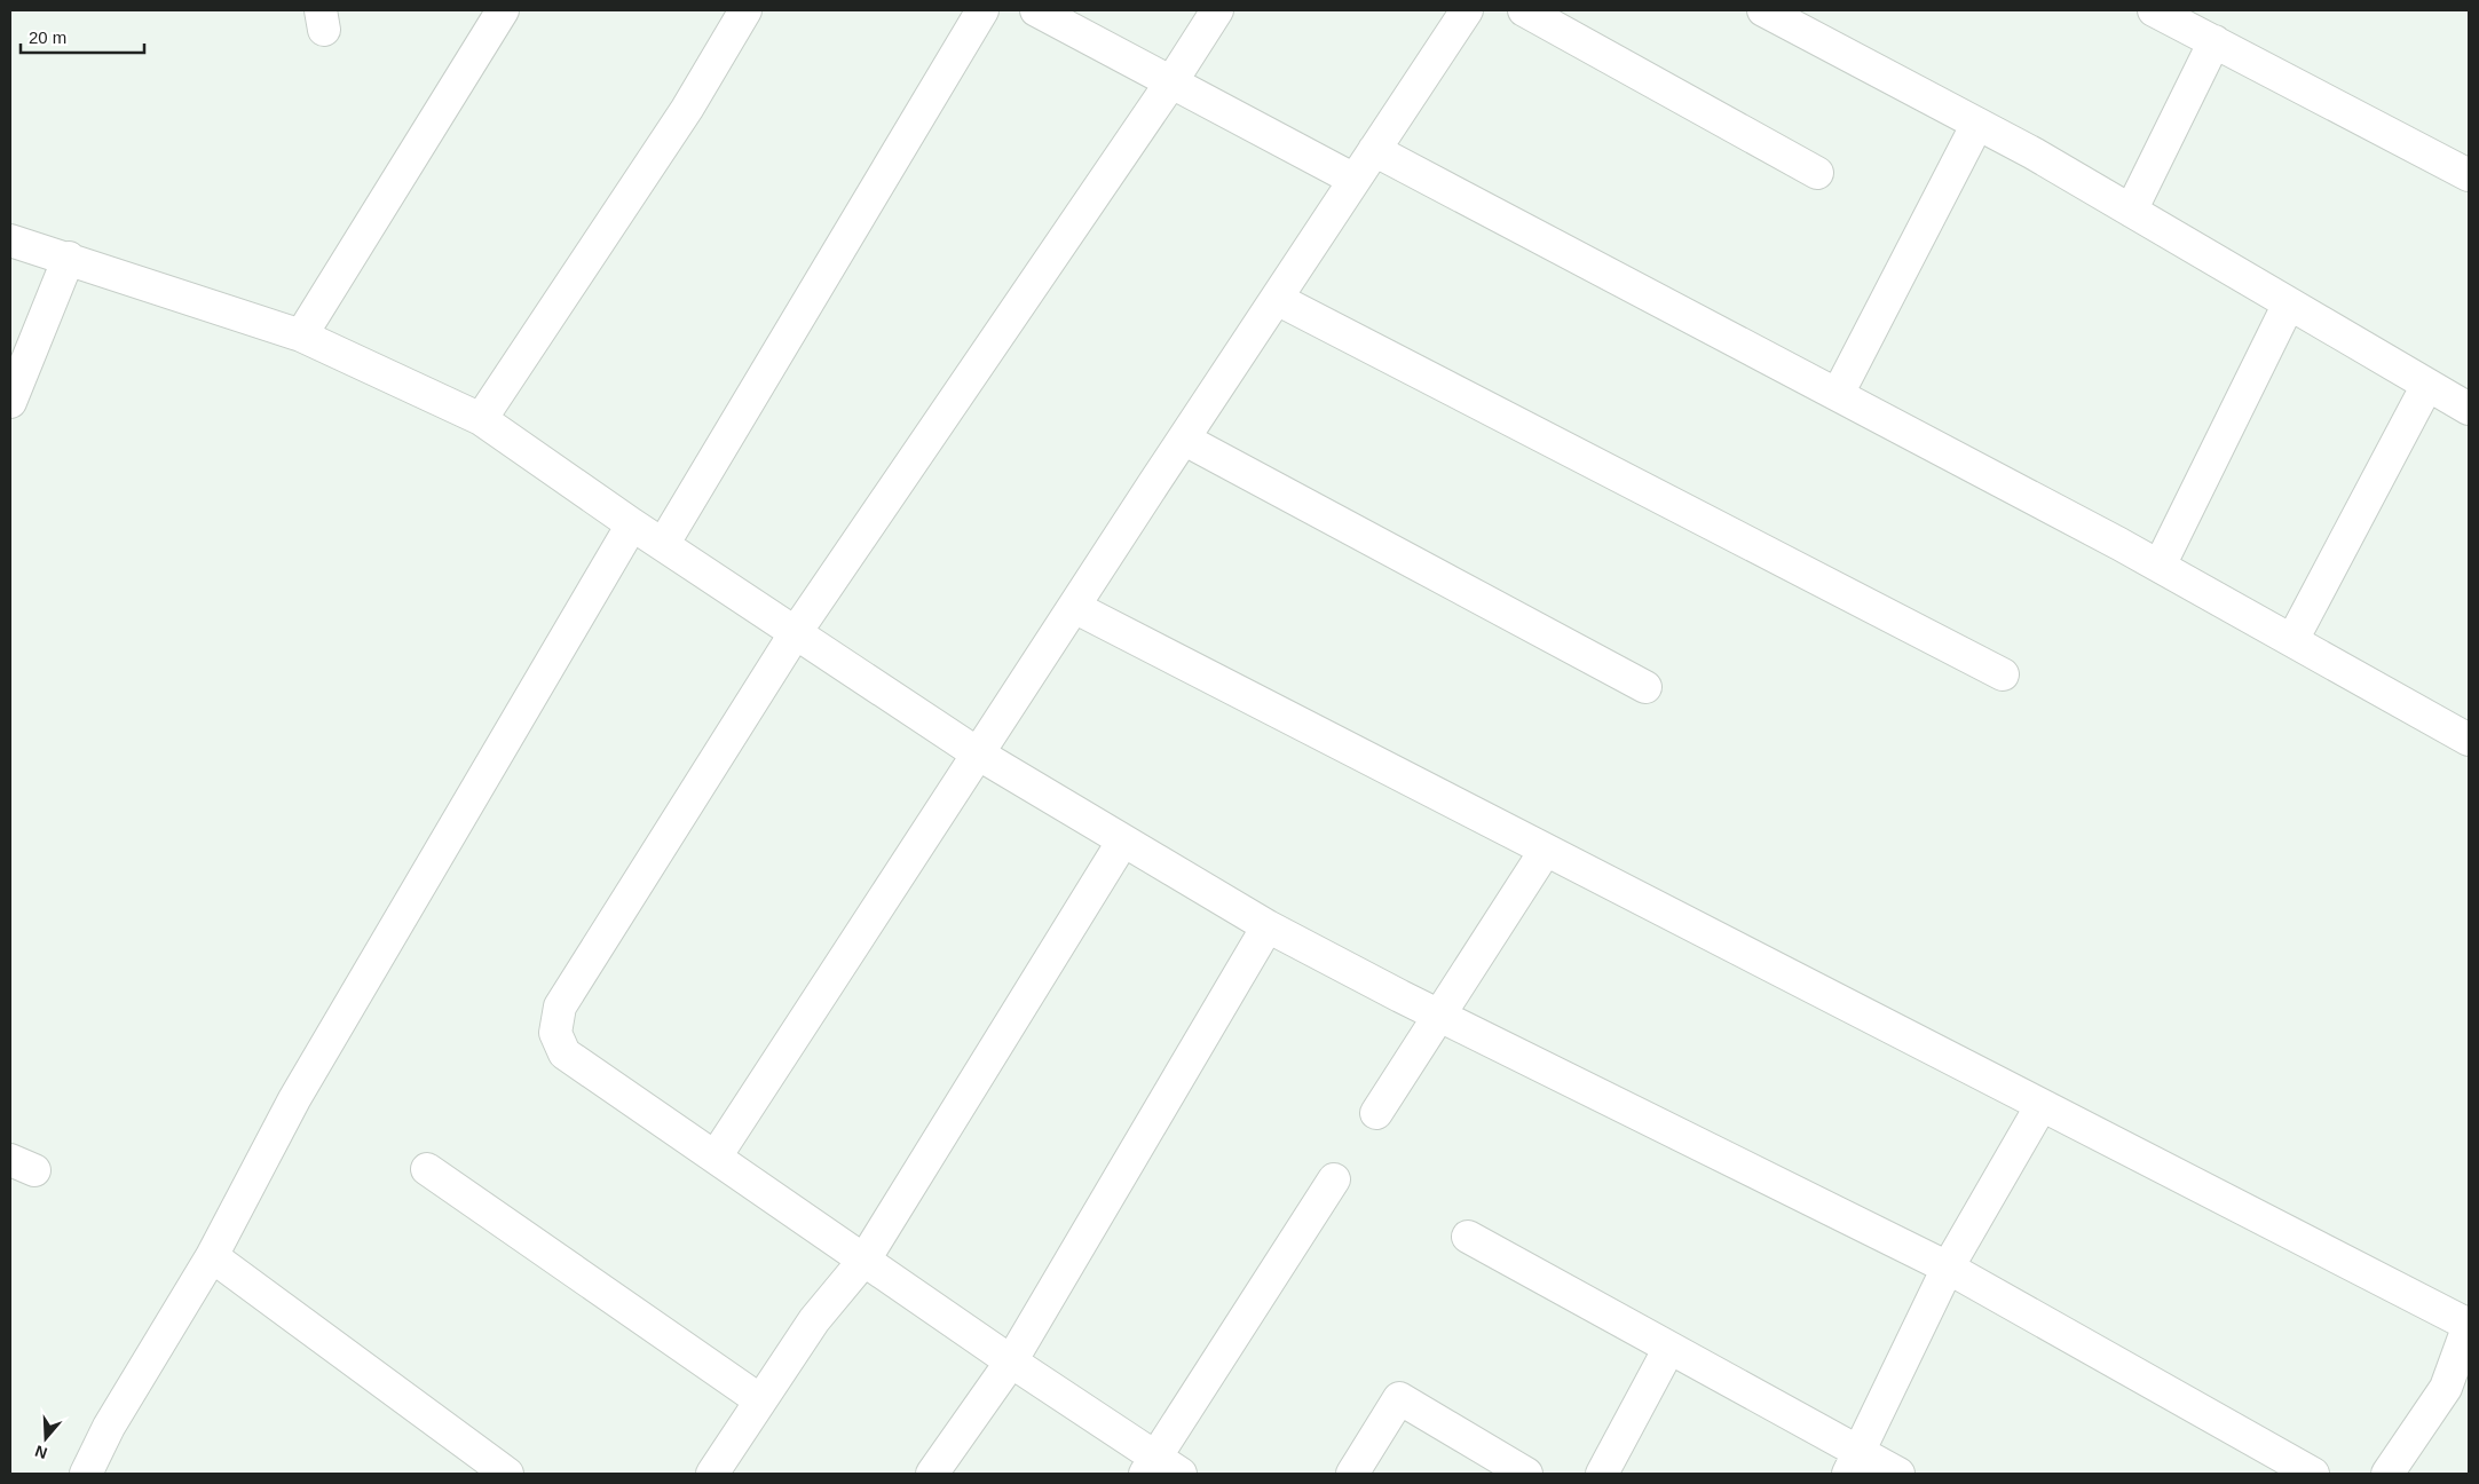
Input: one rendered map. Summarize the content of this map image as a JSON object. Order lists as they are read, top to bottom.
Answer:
{
  "scale_bar": "20 m",
  "north": "bottom"
}
